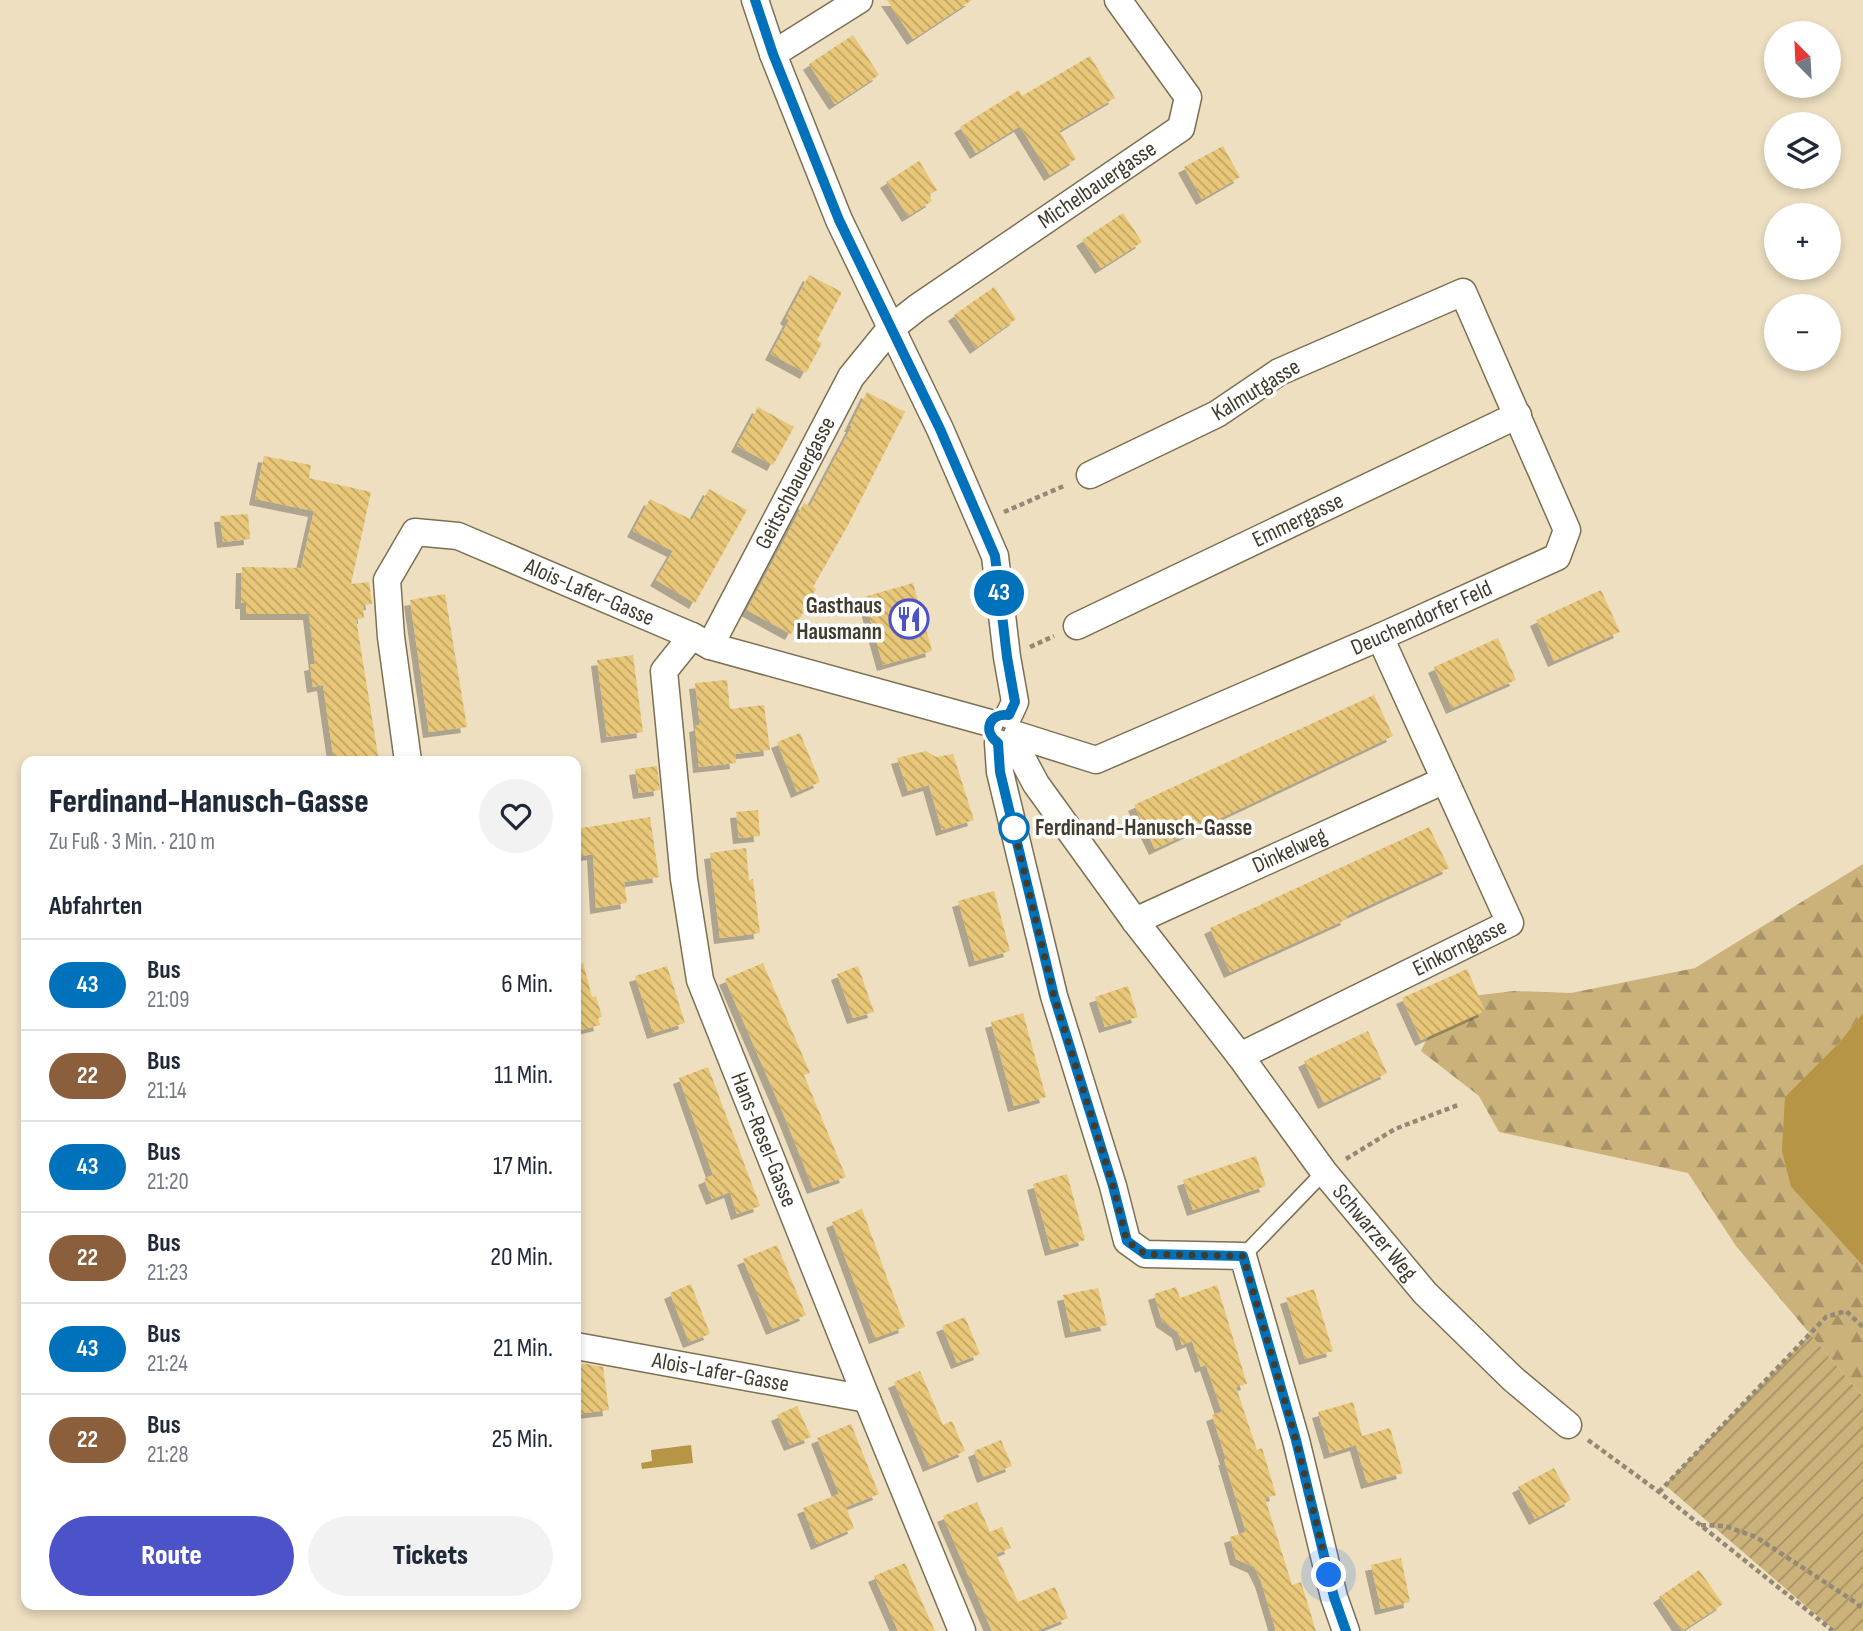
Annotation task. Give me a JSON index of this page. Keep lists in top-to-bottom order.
{
  "streets": {
    "street": [
      "Michelbauergasse",
      "Kalmutgasse",
      "Geitschbauergasse",
      "Emmergasse",
      "Alois-Lafer-Gasse",
      "Deuchendorfer Feld",
      "Dinkelweg",
      "Einkorngasse",
      "Hans-Resel-Gasse",
      "Schwarzer Weg"
    ]
  },
  "crossings": [
    ["Michelbauergasse", "Geitschbauergasse"],
    ["Kalmutgasse", "Deuchendorfer Feld"],
    ["Geitschbauergasse", "Alois-Lafer-Gasse"],
    ["Geitschbauergasse", "Hans-Resel-Gasse"],
    ["Emmergasse", "Deuchendorfer Feld"],
    ["Alois-Lafer-Gasse", "Deuchendorfer Feld"],
    ["Alois-Lafer-Gasse", "Hans-Resel-Gasse"],
    ["Alois-Lafer-Gasse", "Schwarzer Weg"],
    ["Deuchendorfer Feld", "Einkorngasse"],
    ["Deuchendorfer Feld", "Schwarzer Weg"],
    ["Dinkelweg", "Einkorngasse"],
    ["Dinkelweg", "Schwarzer Weg"],
    ["Einkorngasse", "Schwarzer Weg"]
  ],
  "places": {
    "restaurant": ["Gasthaus Hausmann"],
    "other": ["Ferdinand-Hanusch-Gasse"]
  },
  "lines": ["bus line 43"],
  "north": "top left",
  "page": {
    "on_map": "43",
    "map_buttons": ["+", "−"],
    "heading": [
      ["Ferdinand-Hanusch-Gasse", "Zu Fuß · 3 Min. · 210 m"],
      "Abfahrten"
    ],
    "list": [
      {
        "mark": "43",
        "name": "Bus",
        "note": "21:09",
        "value": "6 Min."
      },
      {
        "mark": "22",
        "name": "Bus",
        "note": "21:14",
        "value": "11 Min."
      },
      {
        "mark": "43",
        "name": "Bus",
        "note": "21:20",
        "value": "17 Min."
      },
      {
        "mark": "22",
        "name": "Bus",
        "note": "21:23",
        "value": "20 Min."
      },
      {
        "mark": "43",
        "name": "Bus",
        "note": "21:24",
        "value": "21 Min."
      },
      {
        "mark": "22",
        "name": "Bus",
        "note": "21:28",
        "value": "25 Min."
      }
    ],
    "buttons": ["Route", "Tickets"]
  }
}
